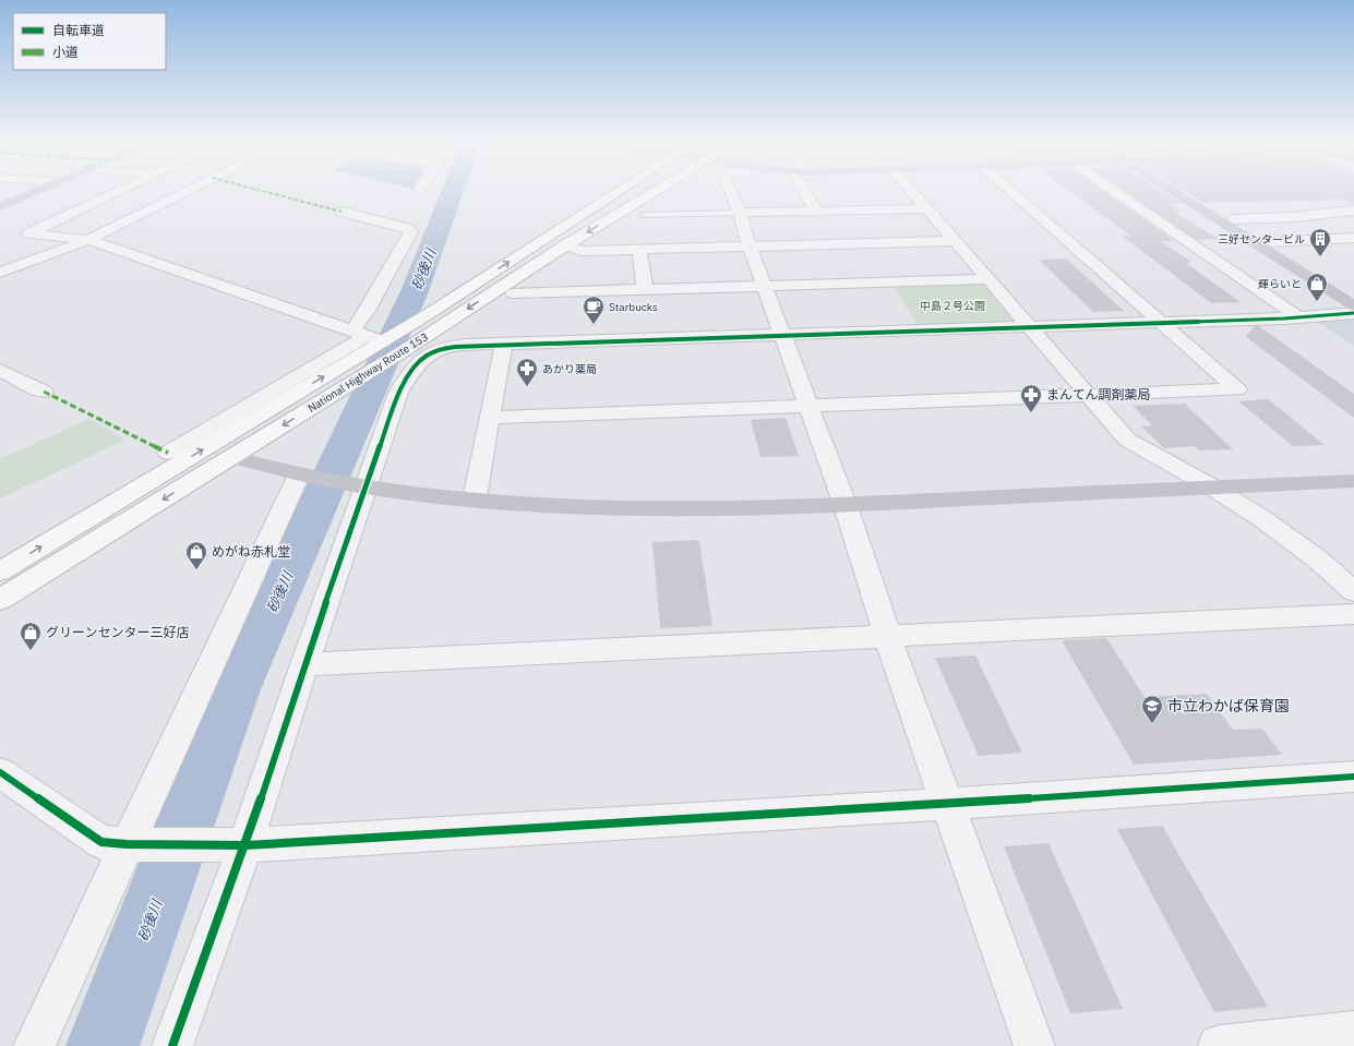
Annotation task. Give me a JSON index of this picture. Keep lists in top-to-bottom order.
{
  "streets": {
    "highway": ["National Highway Route 153"]
  },
  "water": ["砂後川"],
  "parks": ["中島２号公園"],
  "places": {
    "building": ["三好センタービル"],
    "shop": ["輝らいと", "めがね赤札堂", "グリーンセンター三好店"],
    "cafe": ["Starbucks"],
    "pharmacy": ["あかり薬局", "まんてん調剤薬局"],
    "school or university": ["市立わかば保育園"]
  },
  "legend": ["自転車道", "小道"]
}
